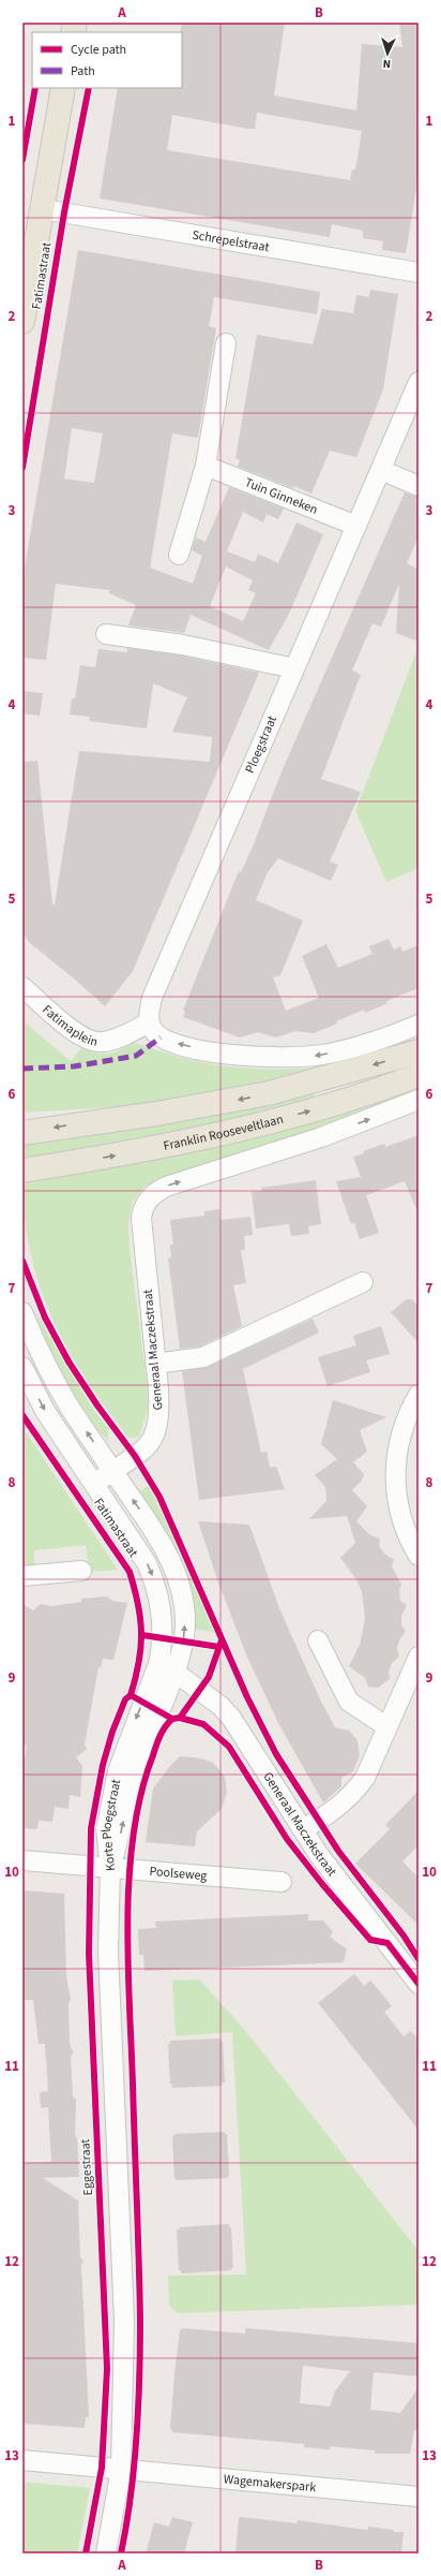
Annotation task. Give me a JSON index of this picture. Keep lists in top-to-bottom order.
{
  "streets": {
    "main road": ["Fatimastraat", "Franklin Rooseveltlaan"],
    "street": [
      "Schrepelstraat",
      "Tuin Ginneken",
      "Ploegstraat",
      "Fatimaplein",
      "Generaal Maczekstraat",
      "Korte Ploegstraat",
      "Poolseweg",
      "Wagemakerspark"
    ],
    "cycle path": ["Eggestraat"]
  },
  "crossings": [
    ["Schrepelstraat", "Fatimastraat"],
    ["Fatimastraat", "Generaal Maczekstraat"],
    ["Tuin Ginneken", "Ploegstraat"],
    ["Ploegstraat", "Fatimaplein"],
    ["Generaal Maczekstraat", "Korte Ploegstraat"],
    ["Korte Ploegstraat", "Poolseweg"]
  ],
  "one_way": ["Fatimastraat"],
  "legend": ["Cycle path", "Path"],
  "north": "bottom",
  "grid": {
    "columns": ["A", "B"],
    "rows": [
      "1",
      "2",
      "3",
      "4",
      "5",
      "6",
      "7",
      "8",
      "9",
      "10",
      "11",
      "12",
      "13"
    ]
  }
}
